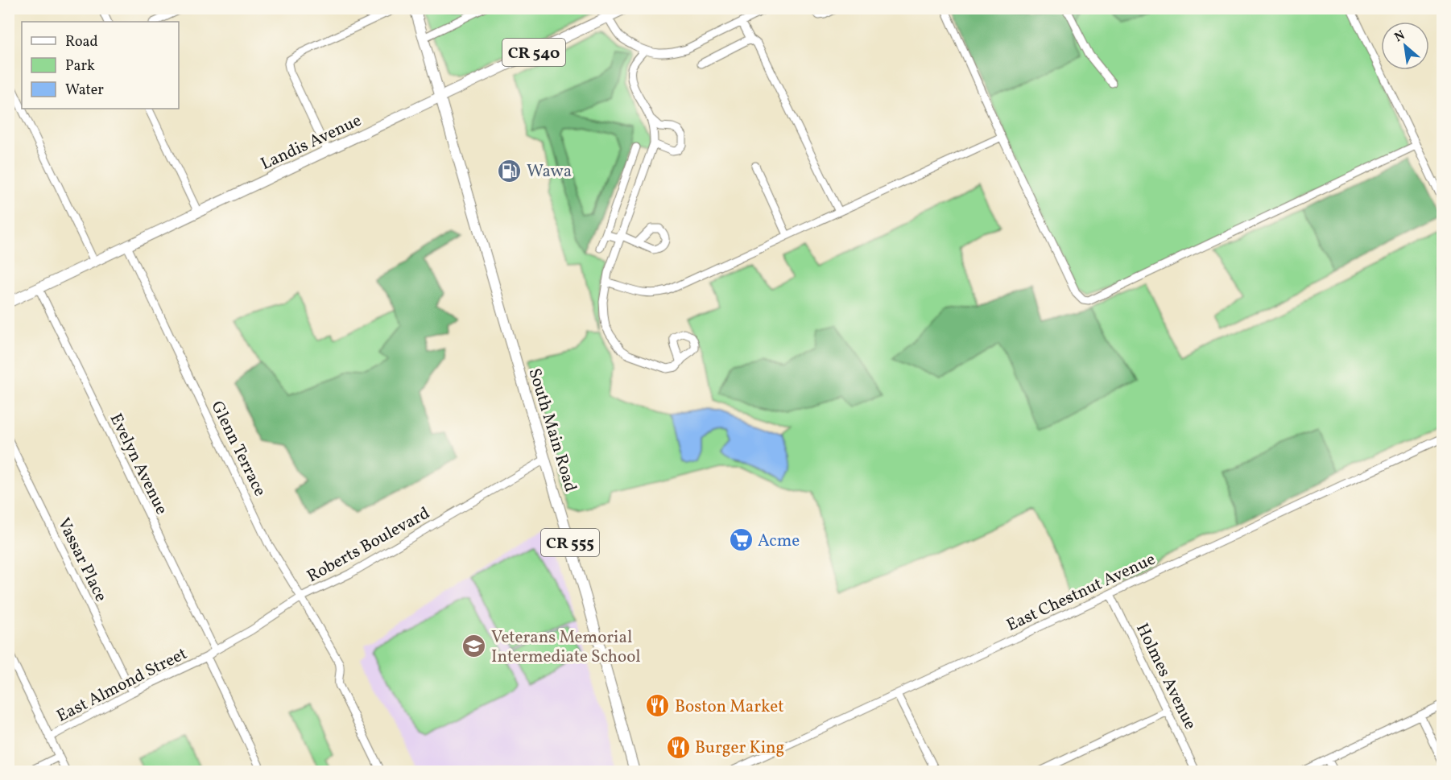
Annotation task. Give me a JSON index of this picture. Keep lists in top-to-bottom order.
{
  "streets": {
    "main road": [
      "CR 540",
      "Landis Avenue",
      "South Main Road",
      "CR 555"
    ],
    "street": [
      "Glenn Terrace",
      "Evelyn Avenue",
      "Roberts Boulevard",
      "Vassar Place",
      "East Chestnut Avenue",
      "Holmes Avenue",
      "East Almond Street"
    ]
  },
  "crossings": [
    ["Landis Avenue", "South Main Road"],
    ["Landis Avenue", "Glenn Terrace"],
    ["Landis Avenue", "Evelyn Avenue"],
    ["South Main Road", "Roberts Boulevard"],
    ["Glenn Terrace", "Roberts Boulevard"],
    ["Evelyn Avenue", "Roberts Boulevard"],
    ["Roberts Boulevard", "East Almond Street"],
    ["Vassar Place", "East Almond Street"],
    ["East Chestnut Avenue", "Holmes Avenue"]
  ],
  "places": {
    "fuel station": ["Wawa"],
    "supermarket": ["Acme"],
    "school or university": ["Veterans Memorial Intermediate School"],
    "restaurant": ["Boston Market", "Burger King"]
  },
  "legend": ["Road", "Park", "Water"],
  "north": "top left"
}
